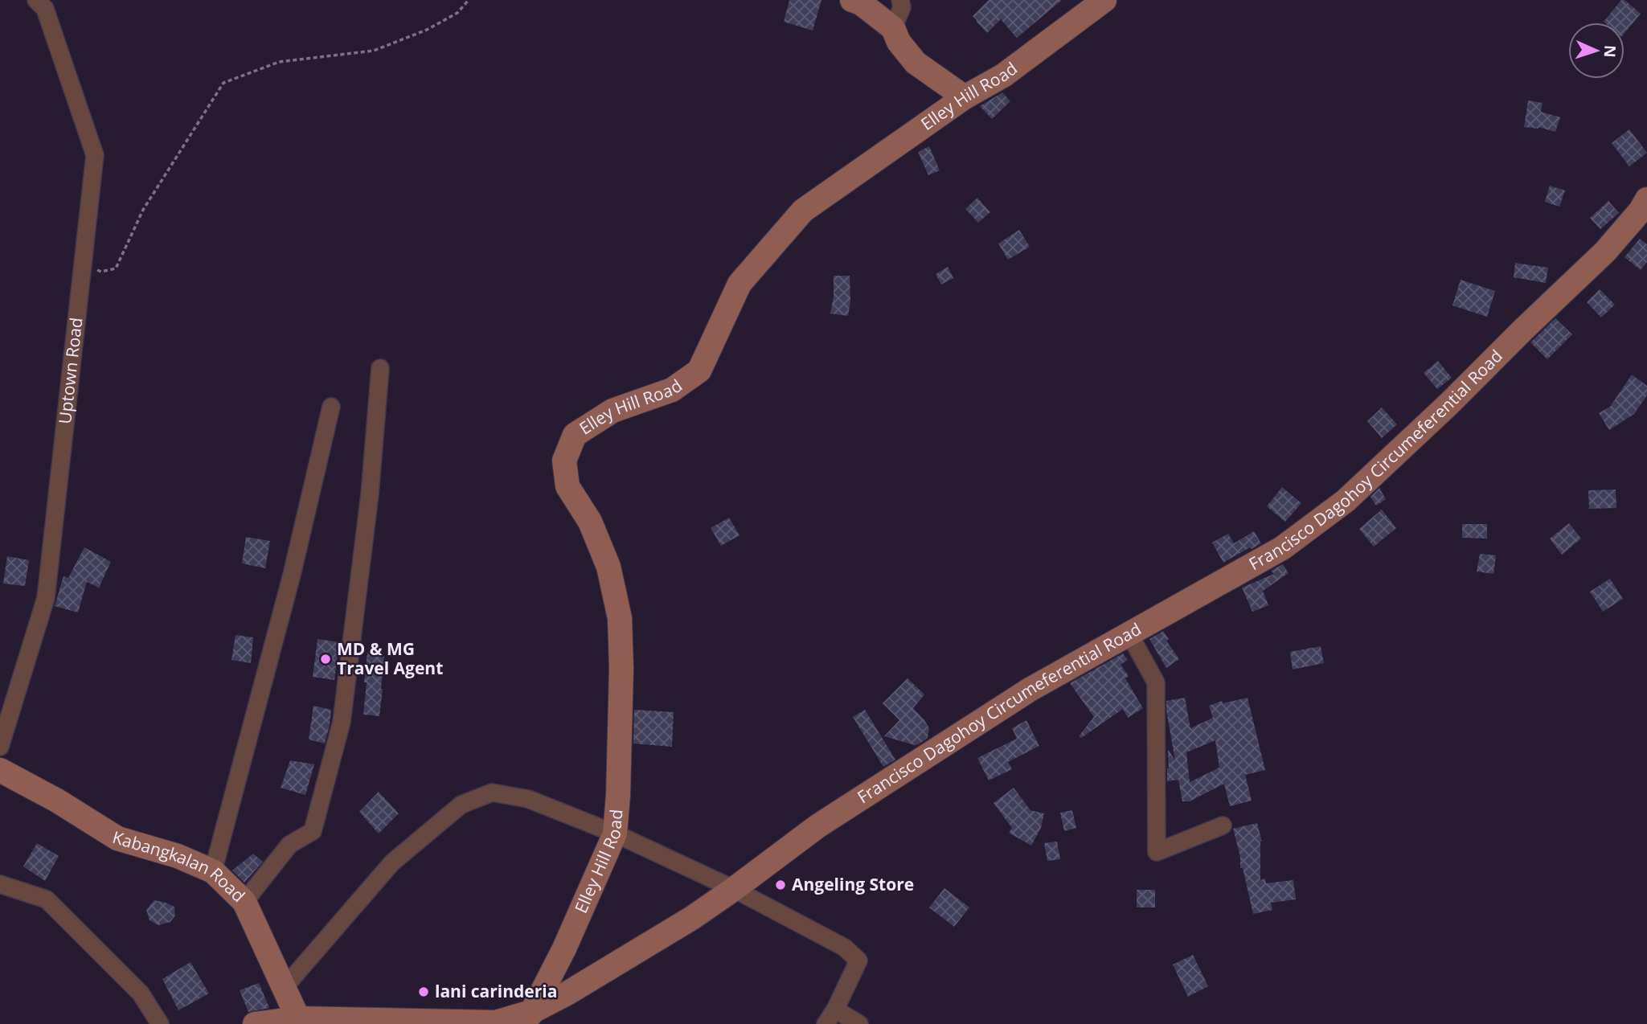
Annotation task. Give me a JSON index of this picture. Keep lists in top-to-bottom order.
{
  "streets": {
    "main road": ["Elley Hill Road", "Francisco Dagohoy Circumeferential Road", "Kabangkalan Road"],
    "street": ["Uptown Road"]
  },
  "crossings": [
    ["Elley Hill Road", "Francisco Dagohoy Circumeferential Road"],
    ["Francisco Dagohoy Circumeferential Road", "Kabangkalan Road"]
  ],
  "places": ["MD & MG Travel Agent", "Angeling Store", "lani carinderia"],
  "north": "right"
}
